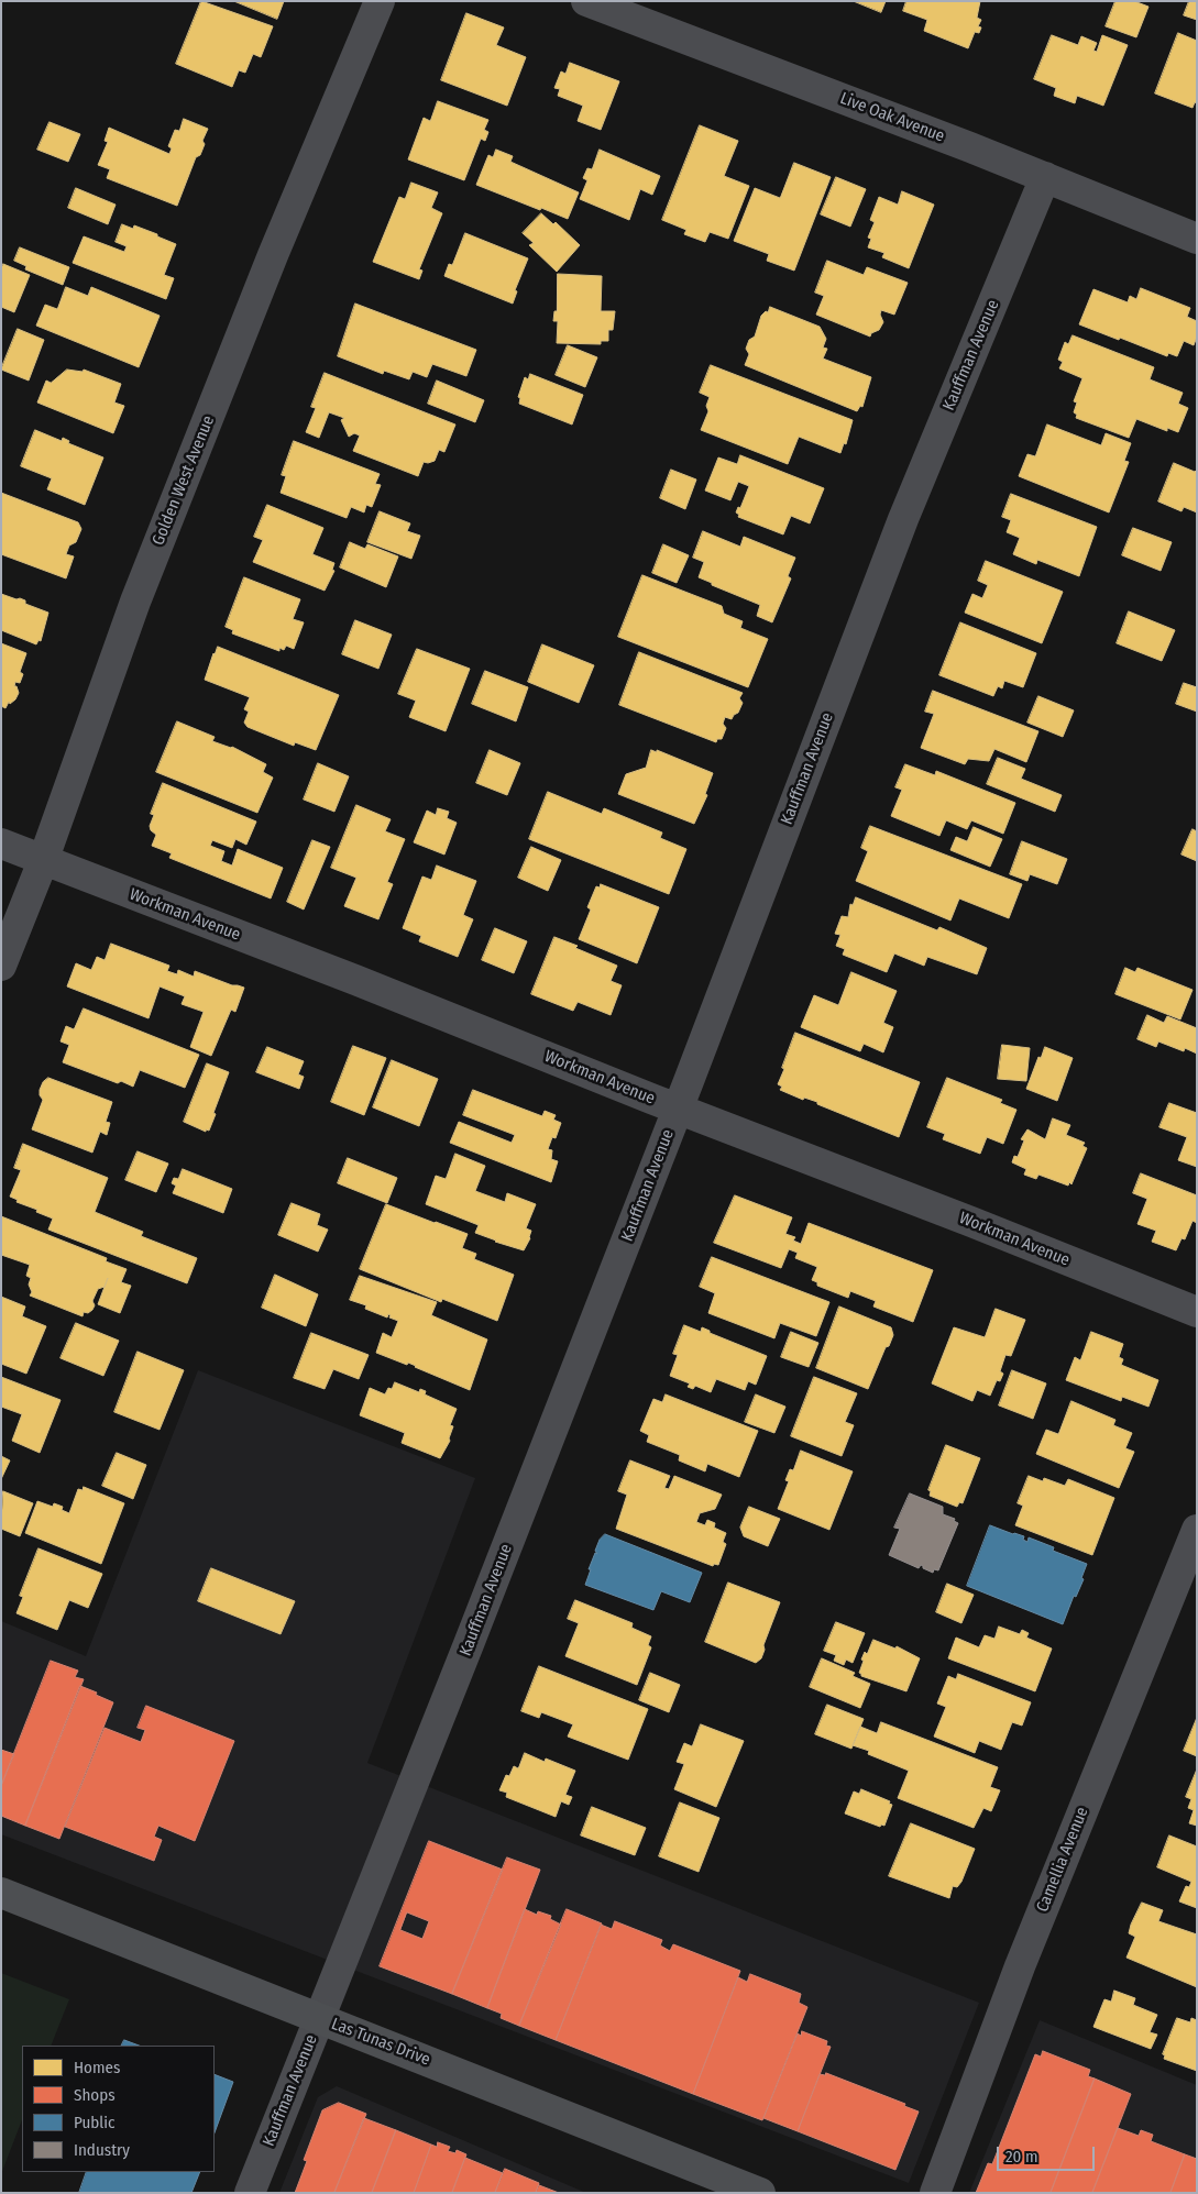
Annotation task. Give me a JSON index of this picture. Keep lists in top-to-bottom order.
{
  "streets": {
    "main road": ["Las Tunas Drive"],
    "street": [
      "Live Oak Avenue",
      "Kauffman Avenue",
      "Golden West Avenue",
      "Workman Avenue",
      "Camellia Avenue"
    ]
  },
  "crossings": [
    ["Live Oak Avenue", "Kauffman Avenue"],
    ["Kauffman Avenue", "Workman Avenue"],
    ["Kauffman Avenue", "Las Tunas Drive"],
    ["Golden West Avenue", "Workman Avenue"]
  ],
  "legend": [
    "Homes",
    "Shops",
    "Public",
    "Industry"
  ],
  "scale_bar": "20 m"
}
